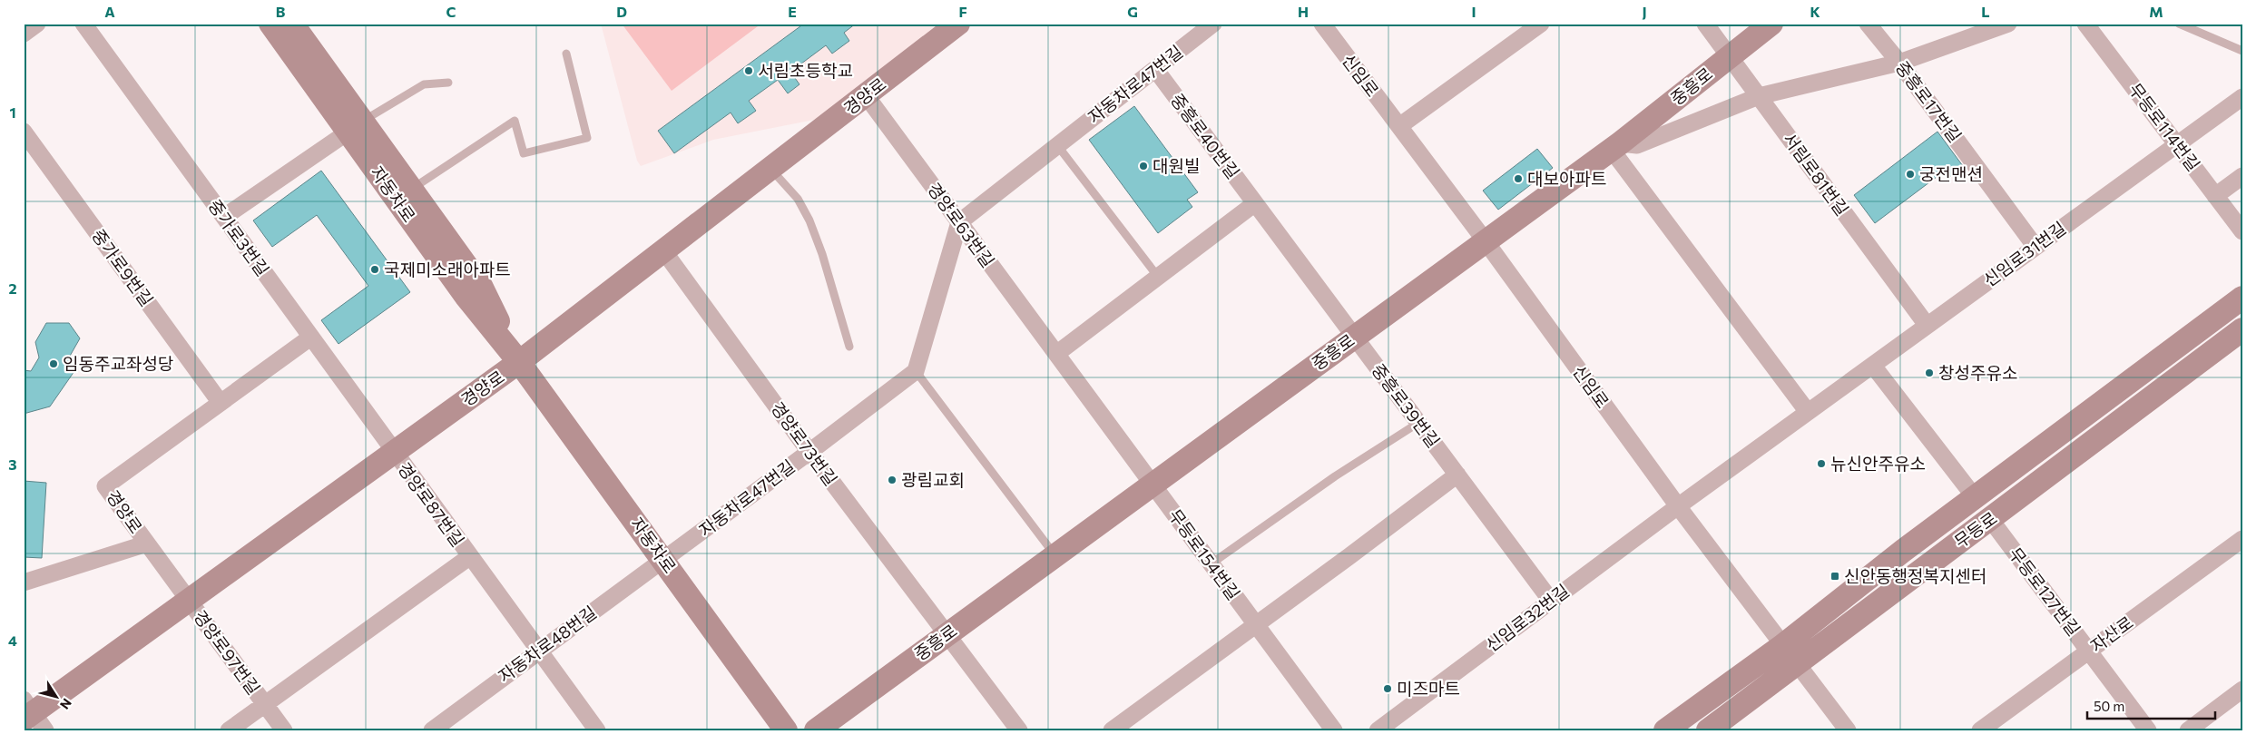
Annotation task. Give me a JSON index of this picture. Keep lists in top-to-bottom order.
{
  "streets": {
    "street": [
      "신임로",
      "자동차로47번길",
      "중흥로",
      "경양로",
      "중흥로17번길",
      "무등로114번길",
      "중흥로40번길",
      "서림로81번길",
      "자동차로",
      "경양로63번길",
      "중가로3번길",
      "신임로31번길",
      "중가로9번길",
      "중흥로39번길",
      "경양로73번길",
      "경양로87번길",
      "무등로",
      "무등로154번길",
      "무등로127번길",
      "신임로32번길",
      "자산로",
      "자동차로48번길",
      "경양로97번길"
    ]
  },
  "crossings": [
    ["신임로", "중흥로"],
    ["신임로", "신임로31번길"],
    ["신임로", "무등로"],
    ["신임로", "신임로32번길"],
    ["자동차로47번길", "중흥로40번길"],
    ["자동차로47번길", "자동차로"],
    ["자동차로47번길", "경양로63번길"],
    ["자동차로47번길", "경양로73번길"],
    ["자동차로47번길", "자동차로48번길"],
    ["중흥로", "중흥로40번길"],
    ["중흥로", "서림로81번길"],
    ["중흥로", "경양로63번길"],
    ["중흥로", "중흥로39번길"],
    ["중흥로", "경양로73번길"],
    ["중흥로", "무등로154번길"],
    ["경양로", "자동차로"],
    ["경양로", "경양로63번길"],
    ["경양로", "중가로3번길"],
    ["경양로", "중가로9번길"],
    ["경양로", "경양로73번길"],
    ["경양로", "경양로87번길"],
    ["경양로", "경양로97번길"],
    ["중흥로17번길", "신임로31번길"],
    ["무등로114번길", "신임로31번길"],
    ["중흥로40번길", "중흥로39번길"],
    ["서림로81번길", "신임로31번길"],
    ["자동차로", "자동차로48번길"],
    ["경양로63번길", "무등로154번길"],
    ["중가로3번길", "경양로87번길"],
    ["신임로31번길", "무등로"],
    ["신임로31번길", "신임로32번길"],
    ["중흥로39번길", "신임로32번길"],
    ["경양로87번길", "자동차로48번길"],
    ["경양로87번길", "경양로97번길"],
    ["무등로", "무등로127번길"],
    ["무등로127번길", "자산로"]
  ],
  "places": {
    "other": [
      "서림초등학교",
      "대원빌",
      "궁전맨션",
      "대보아파트",
      "국제미소래아파트",
      "임동주교좌성당",
      "창성주유소",
      "뉴신안주유소",
      "광림교회",
      "미즈마트"
    ],
    "transit": ["신안동행정복지센터"]
  },
  "scale_bar": "50 m",
  "north": "bottom right",
  "grid": {
    "columns": [
      "A",
      "B",
      "C",
      "D",
      "E",
      "F",
      "G",
      "H",
      "I",
      "J",
      "K",
      "L",
      "M"
    ],
    "rows": [
      "1",
      "2",
      "3",
      "4"
    ]
  }
}
